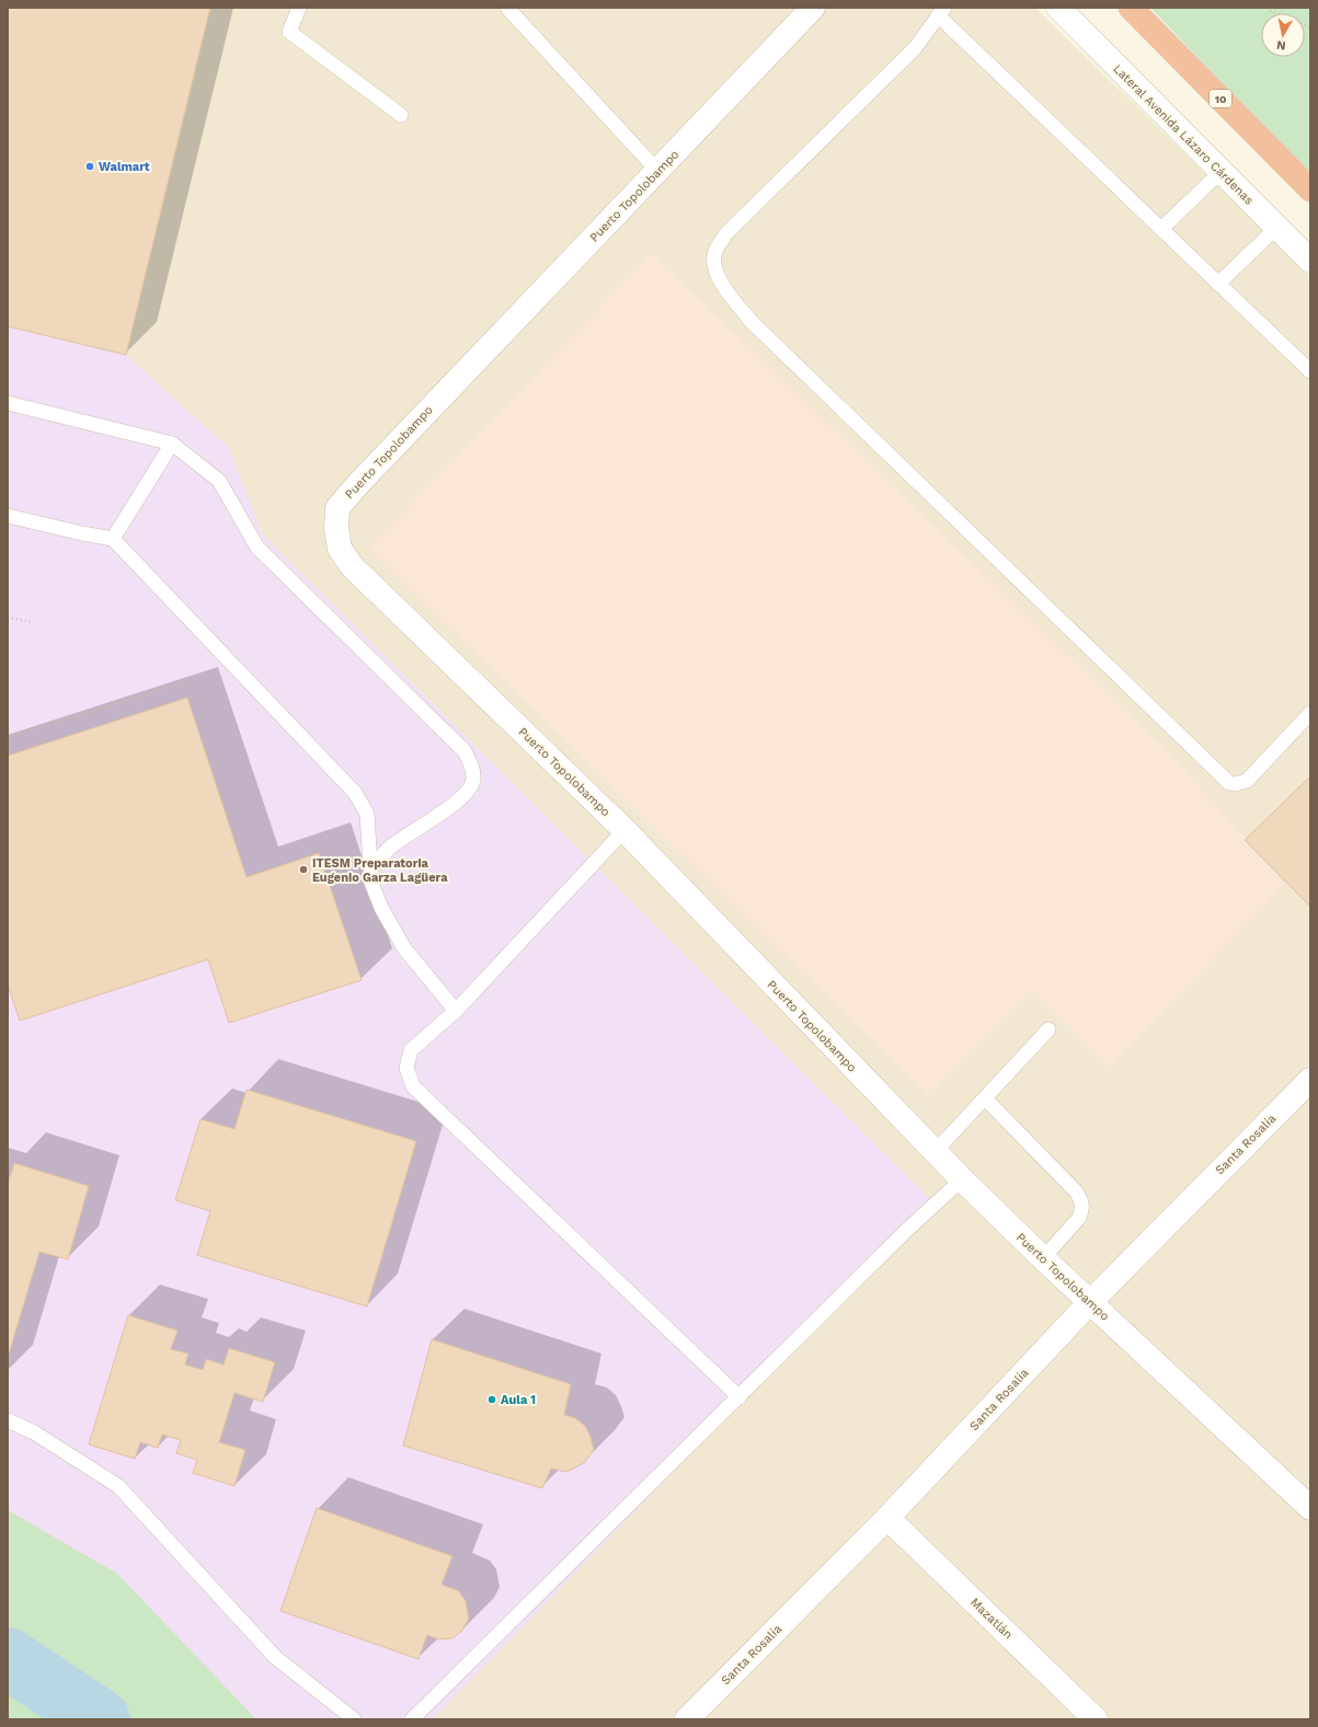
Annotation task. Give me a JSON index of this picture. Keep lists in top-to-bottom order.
{
  "streets": {
    "highway": ["10"],
    "street": [
      "Lateral Avenida Lázaro Cárdenas",
      "Puerto Topolobampo",
      "Santa Rosalía",
      "Mazatlán"
    ]
  },
  "crossings": [
    ["Puerto Topolobampo", "Santa Rosalía"],
    ["Santa Rosalía", "Mazatlán"]
  ],
  "places": ["Walmart", "ITESM Preparatoria Eugenio Garza Lagüera", "Aula 1"],
  "north": "bottom"
}
